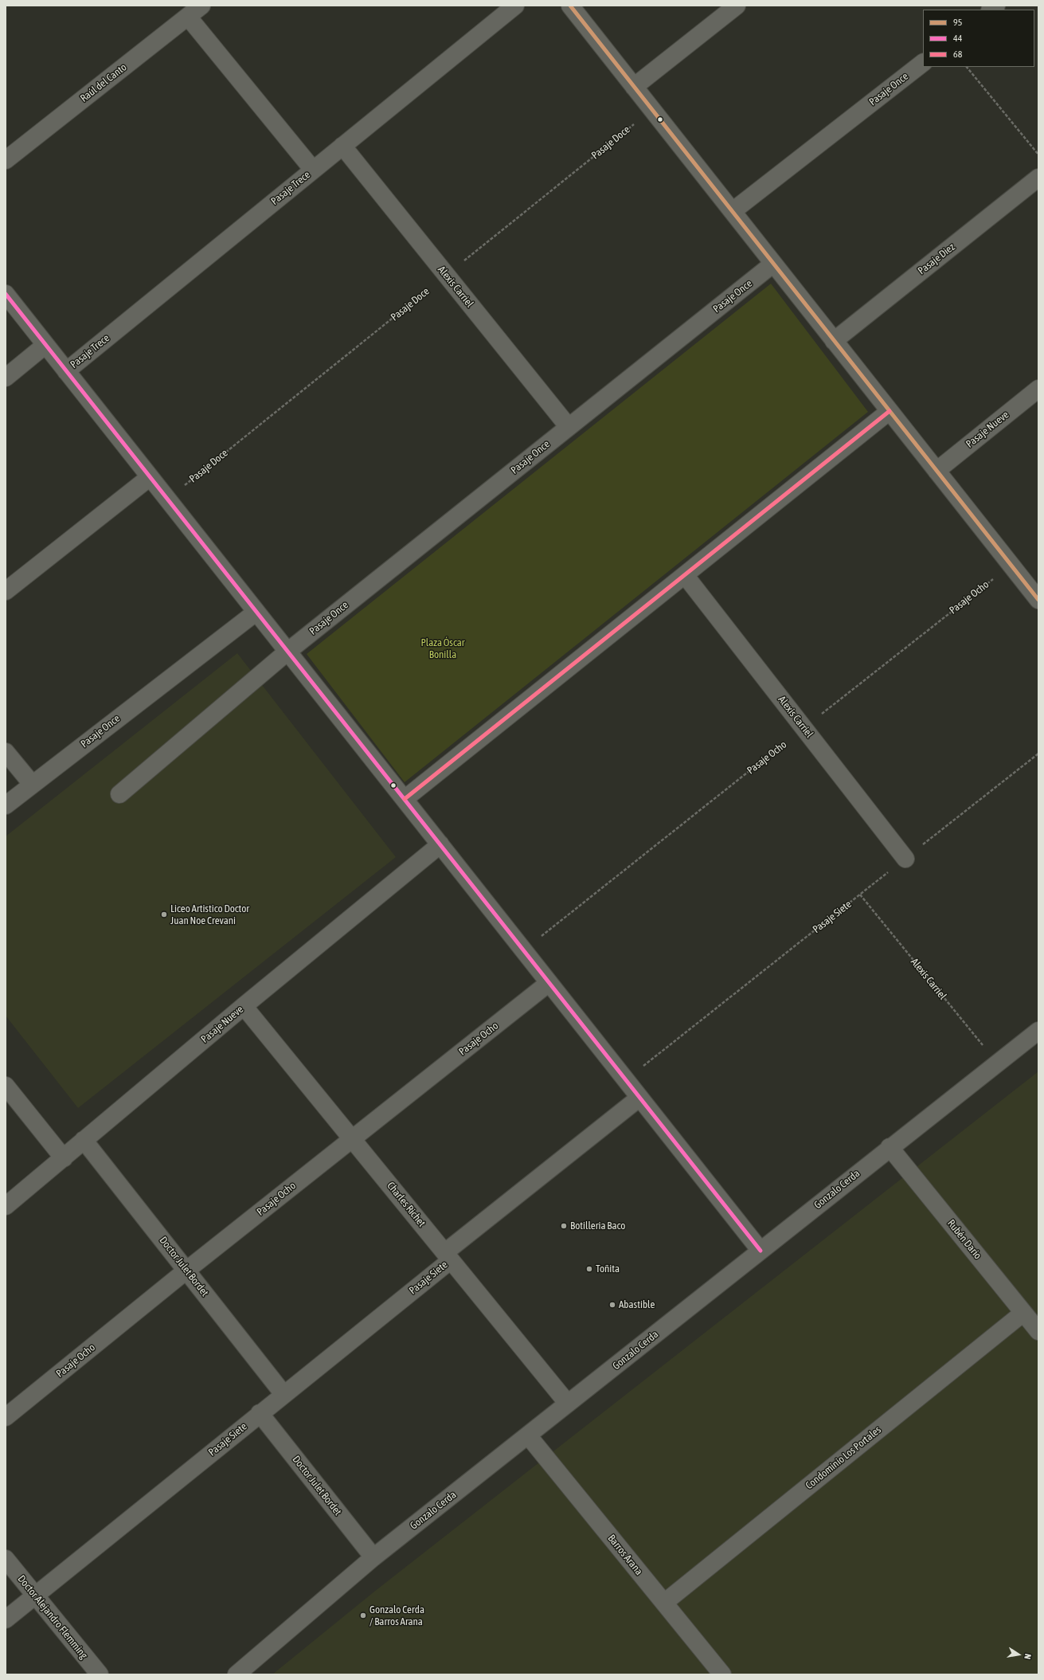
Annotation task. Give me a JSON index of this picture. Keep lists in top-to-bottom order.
{
  "streets": {
    "street": [
      "Raúl del Canto",
      "Pasaje Once",
      "Pasaje Trece",
      "Pasaje Diez",
      "Alexis Carriel",
      "Pasaje Nueve",
      "Pasaje Ocho",
      "Pasaje Siete",
      "Gonzalo Cerda",
      "Charles Richet",
      "Rubén Dario",
      "Doctor Julet Bordet",
      "Condominio Los Portales",
      "Barros Arana",
      "Doctor Alejandro Flemming"
    ],
    "path": ["Pasaje Doce"]
  },
  "crossings": [
    ["Pasaje Once", "Alexis Carriel"],
    ["Pasaje Doce", "Alexis Carriel"],
    ["Pasaje Trece", "Alexis Carriel"],
    ["Alexis Carriel", "Pasaje Ocho"],
    ["Alexis Carriel", "Pasaje Siete"],
    ["Alexis Carriel", "Gonzalo Cerda"],
    ["Pasaje Nueve", "Charles Richet"],
    ["Pasaje Nueve", "Doctor Julet Bordet"],
    ["Pasaje Ocho", "Charles Richet"],
    ["Pasaje Ocho", "Doctor Julet Bordet"],
    ["Pasaje Siete", "Charles Richet"],
    ["Pasaje Siete", "Doctor Julet Bordet"],
    ["Pasaje Siete", "Doctor Alejandro Flemming"],
    ["Gonzalo Cerda", "Charles Richet"],
    ["Gonzalo Cerda", "Rubén Dario"],
    ["Gonzalo Cerda", "Doctor Julet Bordet"],
    ["Gonzalo Cerda", "Barros Arana"],
    ["Rubén Dario", "Condominio Los Portales"],
    ["Condominio Los Portales", "Barros Arana"]
  ],
  "parks": ["Plaza Óscar Bonilla"],
  "places": [
    "Liceo Artistico Doctor Juan Noe Crevani",
    "Botilleria Baco",
    "Toñita",
    "Abastible",
    "Gonzalo Cerda / Barros Arana"
  ],
  "lines": ["transit line 95", "transit line 44", "transit line 68"],
  "legend": ["95", "44", "68"],
  "north": "right"
}
